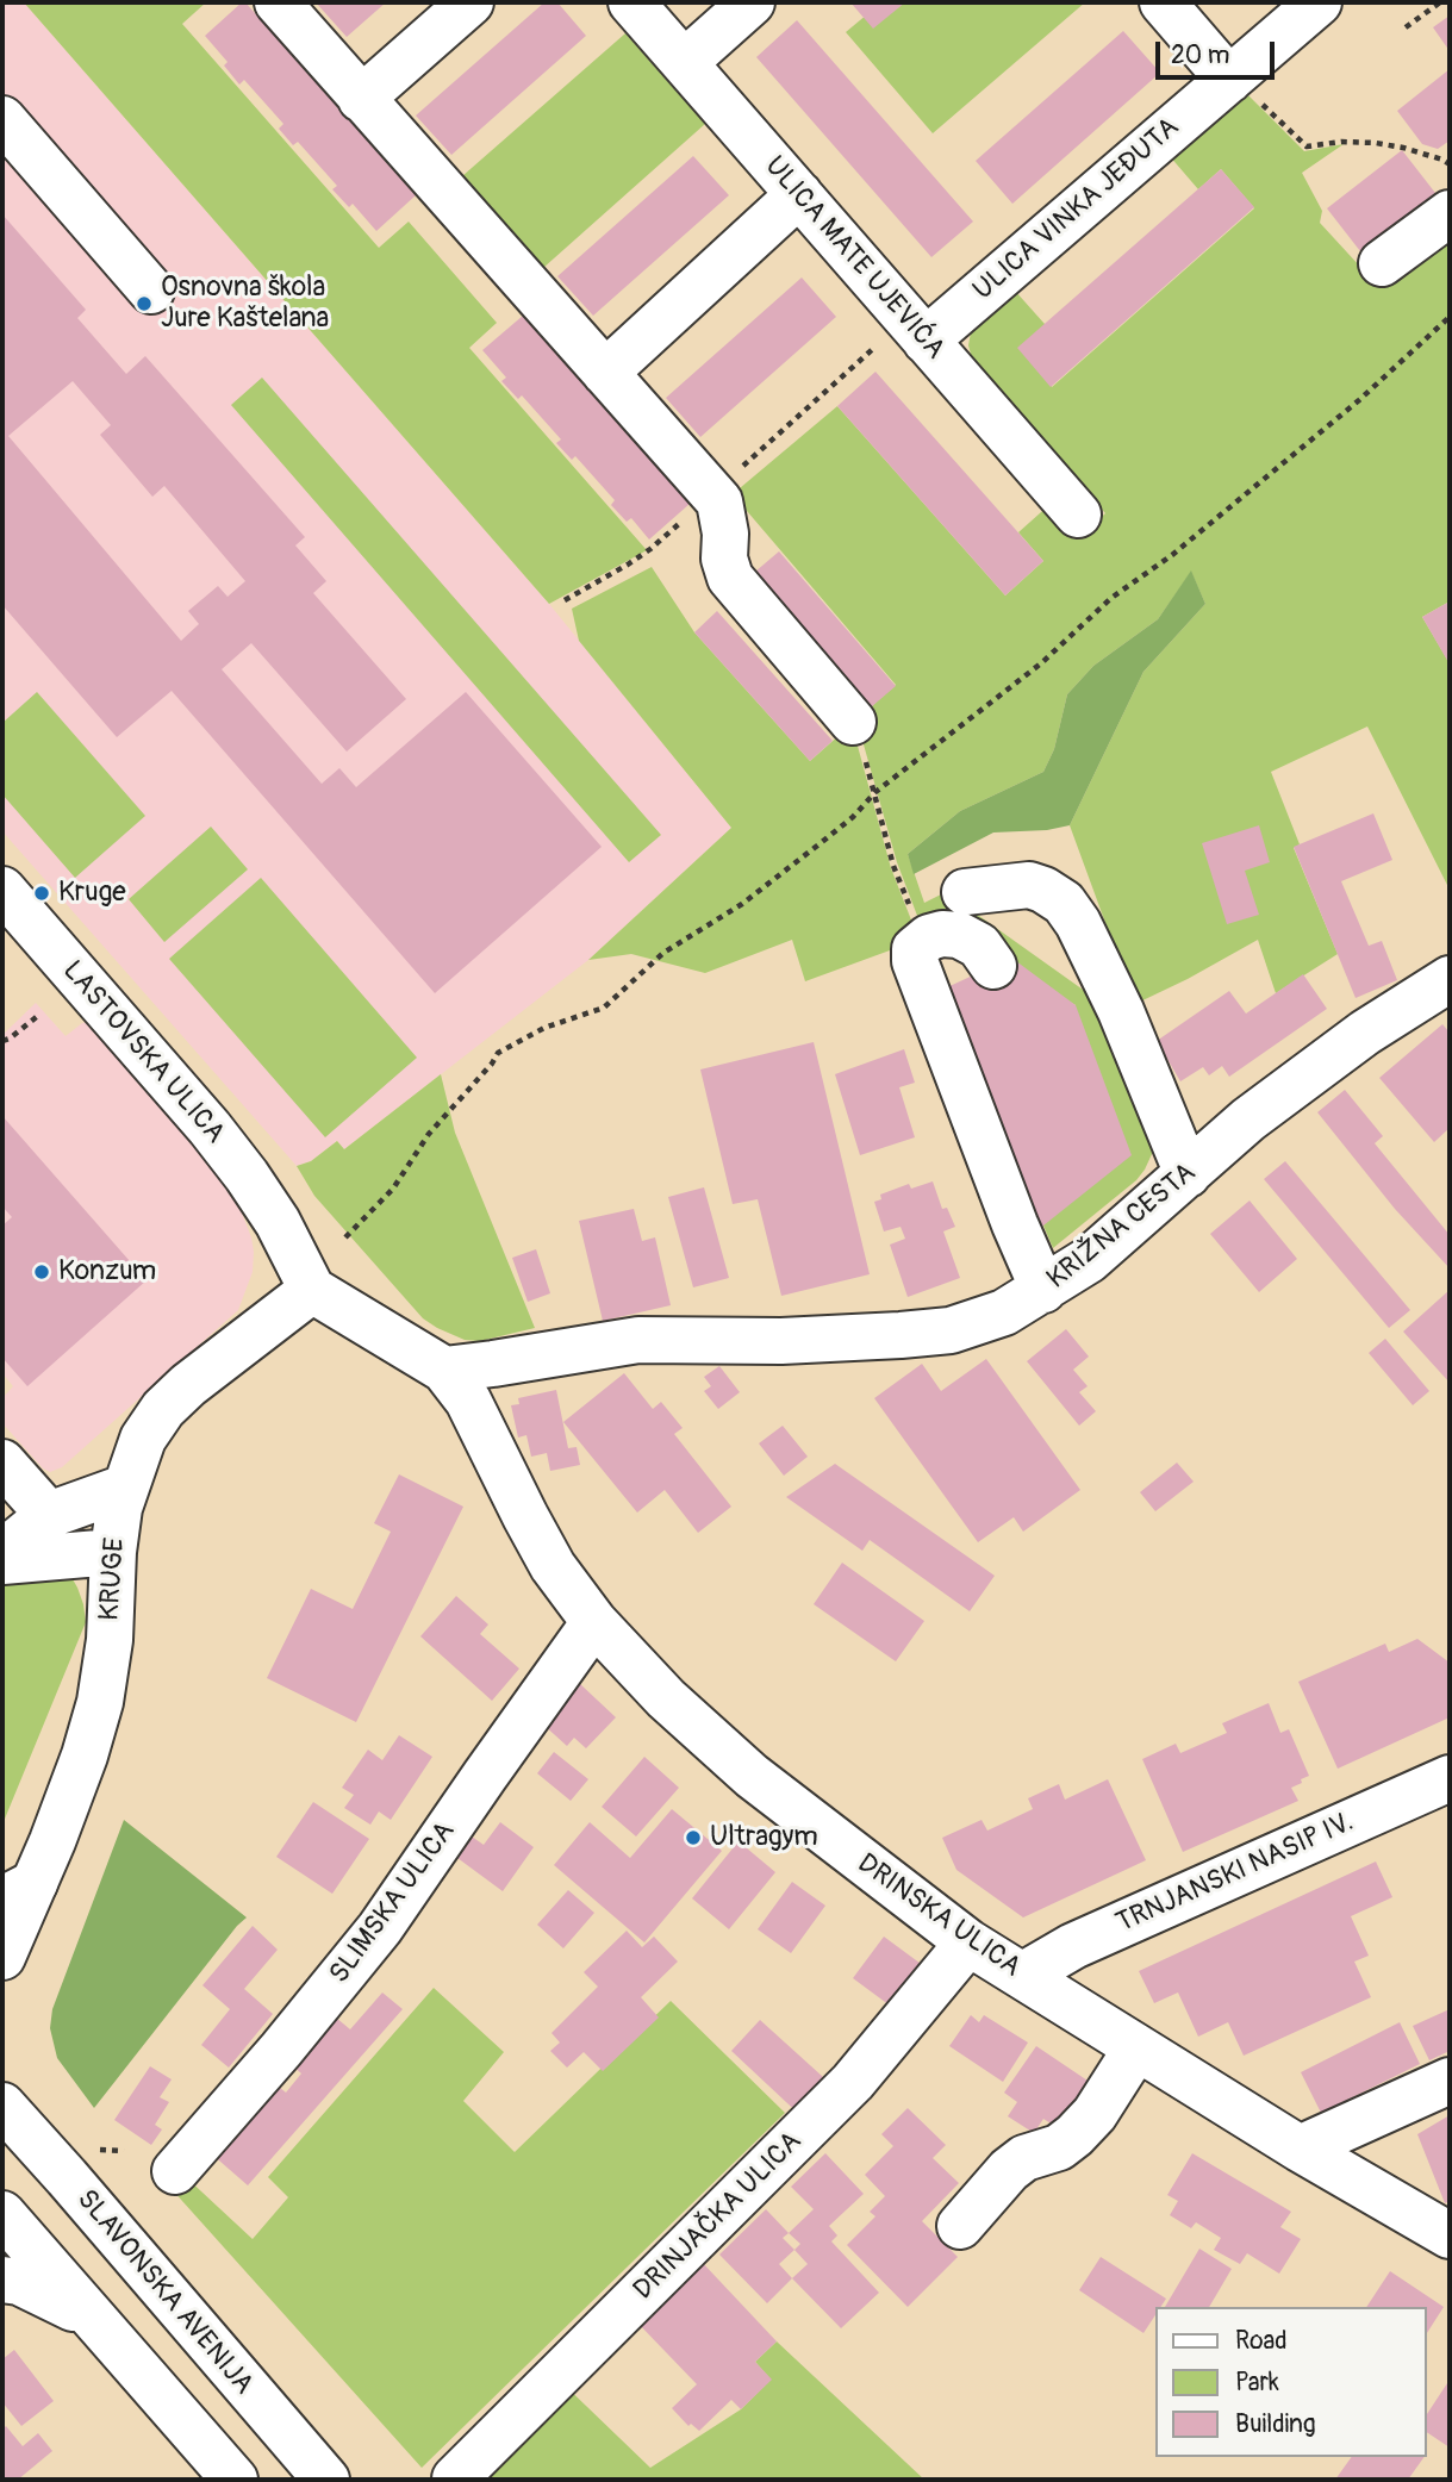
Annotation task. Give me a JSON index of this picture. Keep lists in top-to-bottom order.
{
  "streets": {
    "street": [
      "ULICA VINKA JEĐUTA",
      "ULICA MATE UJEVIĆA",
      "LASTOVSKA ULICA",
      "KRIŽNA CESTA",
      "KRUGE",
      "TRNJANSKI NASIP IV.",
      "SLIMSKA ULICA",
      "DRINSKA ULICA",
      "DRINJAČKA ULICA",
      "SLAVONSKA AVENIJA"
    ]
  },
  "crossings": [
    ["ULICA VINKA JEĐUTA", "ULICA MATE UJEVIĆA"],
    ["LASTOVSKA ULICA", "KRUGE"],
    ["LASTOVSKA ULICA", "DRINSKA ULICA"],
    ["KRIŽNA CESTA", "DRINSKA ULICA"],
    ["KRUGE", "DRINSKA ULICA"],
    ["TRNJANSKI NASIP IV.", "DRINSKA ULICA"],
    ["SLIMSKA ULICA", "DRINSKA ULICA"],
    ["DRINSKA ULICA", "DRINJAČKA ULICA"]
  ],
  "places": [
    "Osnovna škola Jure Kaštelana",
    "Kruge",
    "Konzum",
    "Ultragym"
  ],
  "legend": ["Road", "Park", "Building"],
  "scale_bar": "20 m"
}
